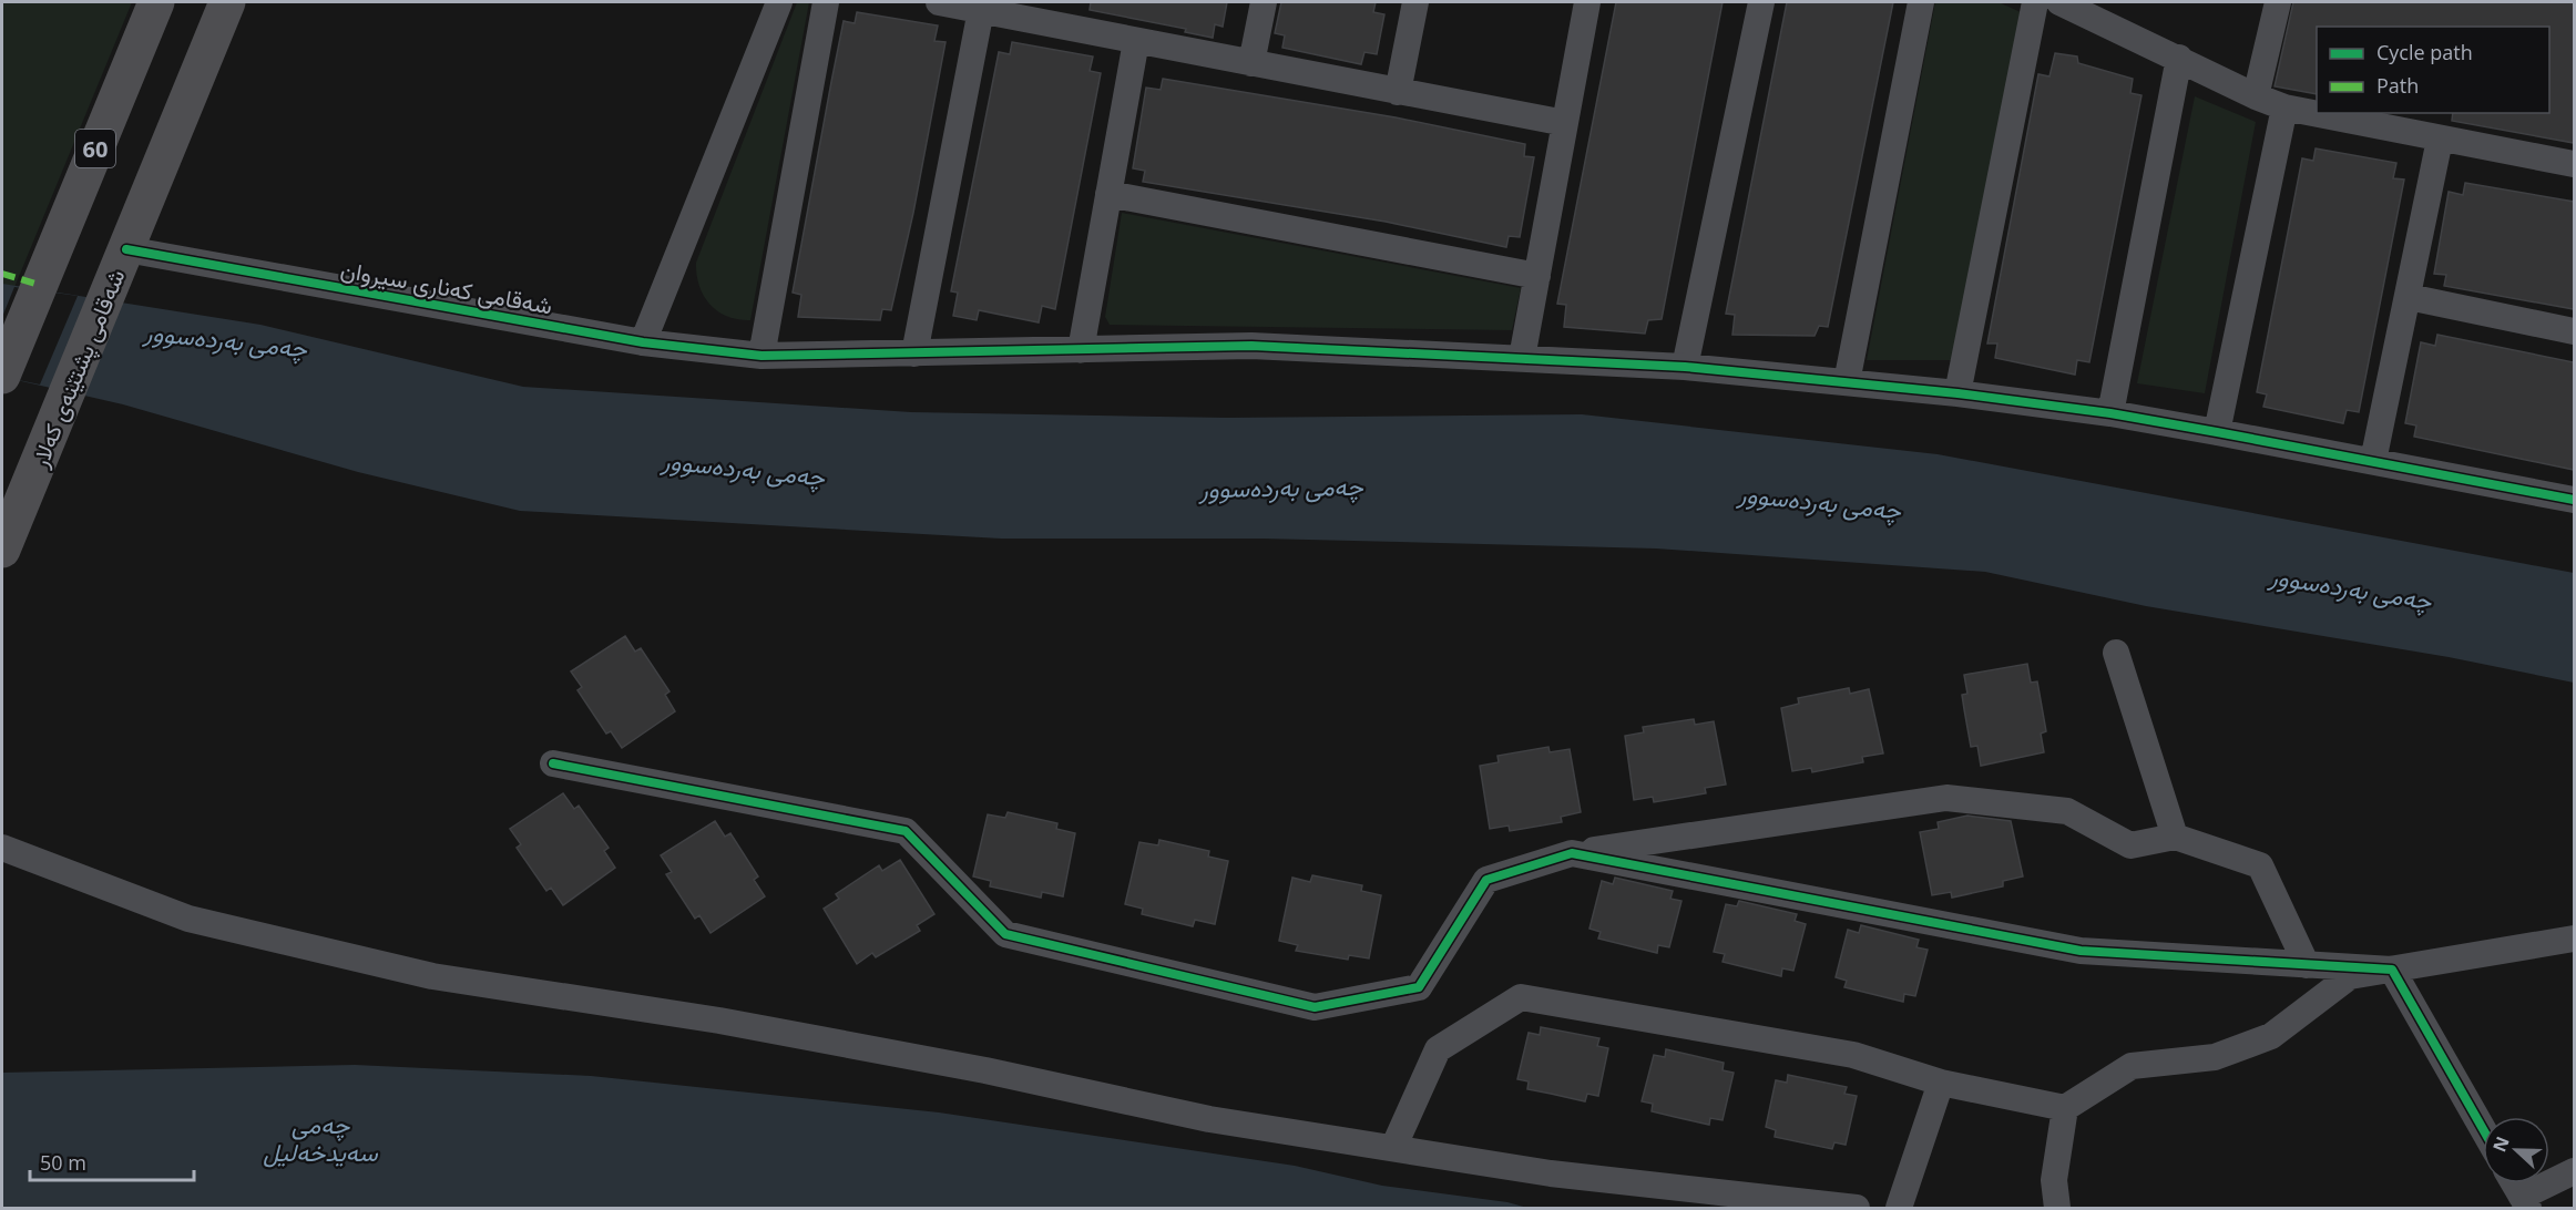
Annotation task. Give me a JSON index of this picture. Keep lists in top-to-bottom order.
{
  "streets": {
    "highway": ["60", "شەقامی پشتێنەی کەلار"],
    "street": ["شەقامی کەناری سیروان"]
  },
  "crossings": [
    ["شەقامی کەناری سیروان", "شەقامی پشتێنەی کەلار"]
  ],
  "water": ["چەمی بەردەسوور", "چەمی سەیدخەلیل"],
  "legend": ["Cycle path", "Path"],
  "scale_bar": "50 m",
  "north": "left"
}
